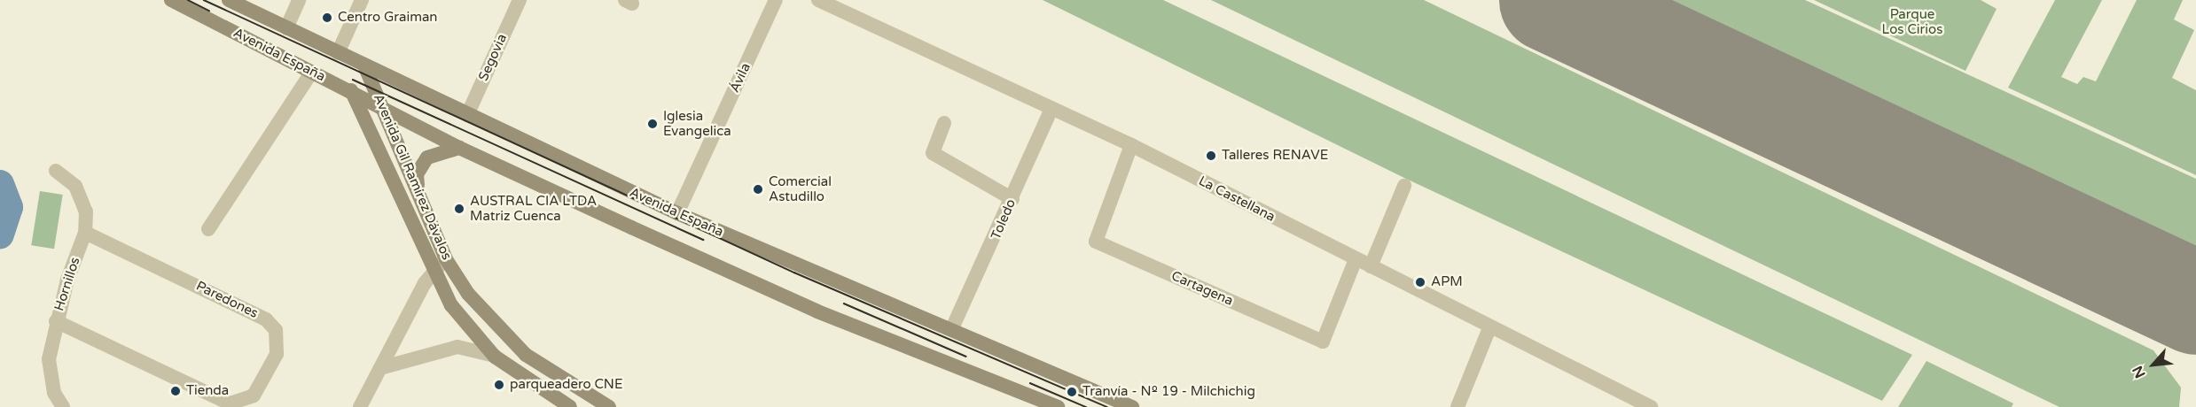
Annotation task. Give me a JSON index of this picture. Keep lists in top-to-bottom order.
{
  "streets": {
    "main road": ["Avenida España", "Avenida Gil Ramírez Dávalos"],
    "street": [
      "Segovia",
      "Ávila",
      "La Castellana",
      "Toledo",
      "Hornillos",
      "Cartagena",
      "Paredones"
    ]
  },
  "crossings": [
    ["Avenida España", "Segovia"],
    ["Avenida España", "Ávila"],
    ["Avenida España", "Avenida Gil Ramírez Dávalos"],
    ["Avenida España", "Toledo"],
    ["La Castellana", "Toledo"],
    ["La Castellana", "Cartagena"],
    ["Hornillos", "Paredones"]
  ],
  "parks": ["Parque Los Cirios"],
  "places": [
    "Centro Graiman",
    "Iglesia Evangelica",
    "Talleres RENAVE",
    "Comercial Astudillo",
    "AUSTRAL CIA LTDA Matriz Cuenca",
    "APM",
    "parqueadero CNE",
    "Tienda",
    "Tranvía - Nº 19 - Milchichig"
  ],
  "north": "bottom left"
}
